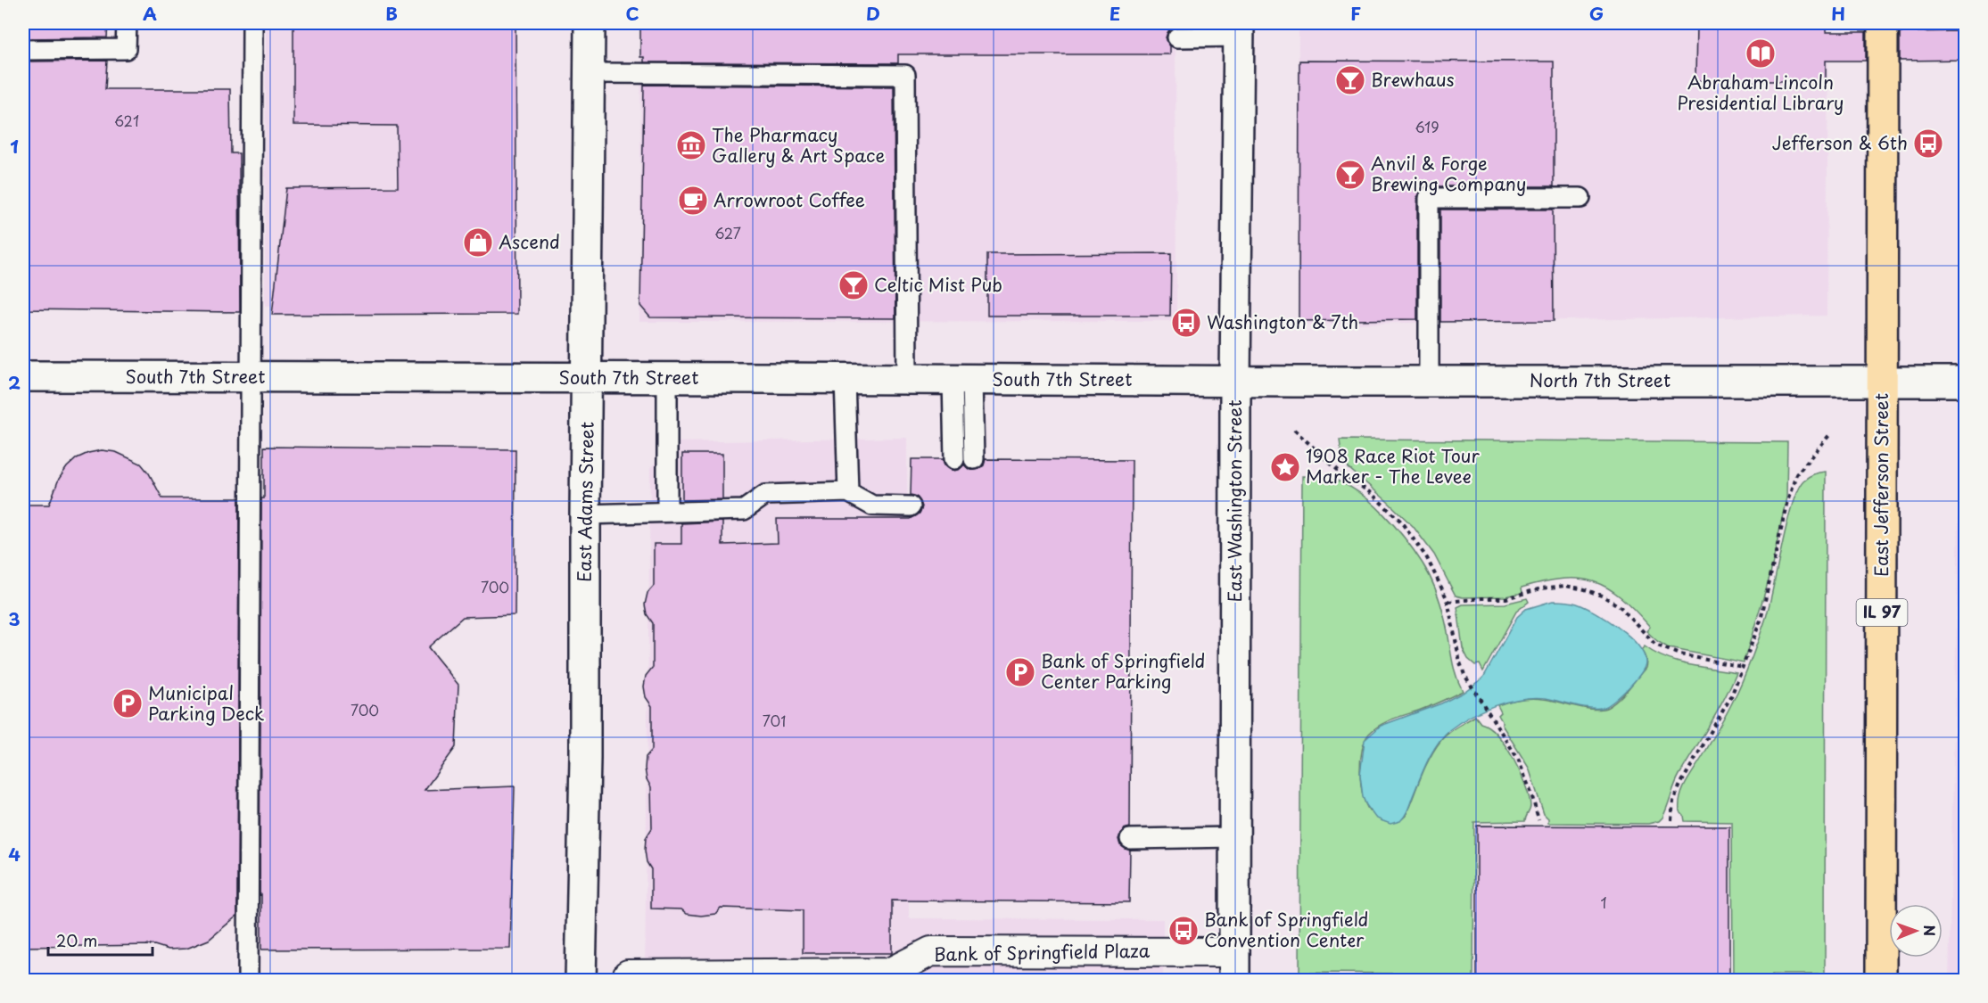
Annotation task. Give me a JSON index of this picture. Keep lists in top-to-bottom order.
{
  "streets": {
    "main road": ["East Jefferson Street", "IL 97"],
    "street": [
      "South 7th Street",
      "North 7th Street",
      "East Washington Street",
      "East Adams Street",
      "Bank of Springfield Plaza"
    ]
  },
  "crossings": [
    ["South 7th Street", "North 7th Street"],
    ["South 7th Street", "East Washington Street"],
    ["South 7th Street", "East Adams Street"],
    ["North 7th Street", "East Jefferson Street"],
    ["North 7th Street", "East Washington Street"],
    ["East Washington Street", "Bank of Springfield Plaza"]
  ],
  "places": {
    "library": ["Abraham Lincoln Presidential Library"],
    "bar": ["Brewhaus", "Anvil & Forge Brewing Company", "Celtic Mist Pub"],
    "bus stop": ["Jefferson & 6th", "Washington & 7th", "Bank of Springfield Convention Center"],
    "museum": ["The Pharmacy Gallery & Art Space"],
    "cafe": ["Arrowroot Coffee"],
    "shop": ["Ascend"],
    "place": ["1908 Race Riot Tour Marker - The Levee"],
    "parking": ["Bank of Springfield Center Parking", "Municipal Parking Deck"]
  },
  "house_numbers": [
    "621",
    "619",
    "627",
    "700",
    "700",
    "701",
    "1"
  ],
  "scale_bar": "20 m",
  "north": "right",
  "grid": {
    "columns": [
      "A",
      "B",
      "C",
      "D",
      "E",
      "F",
      "G",
      "H"
    ],
    "rows": [
      "1",
      "2",
      "3",
      "4"
    ]
  }
}
